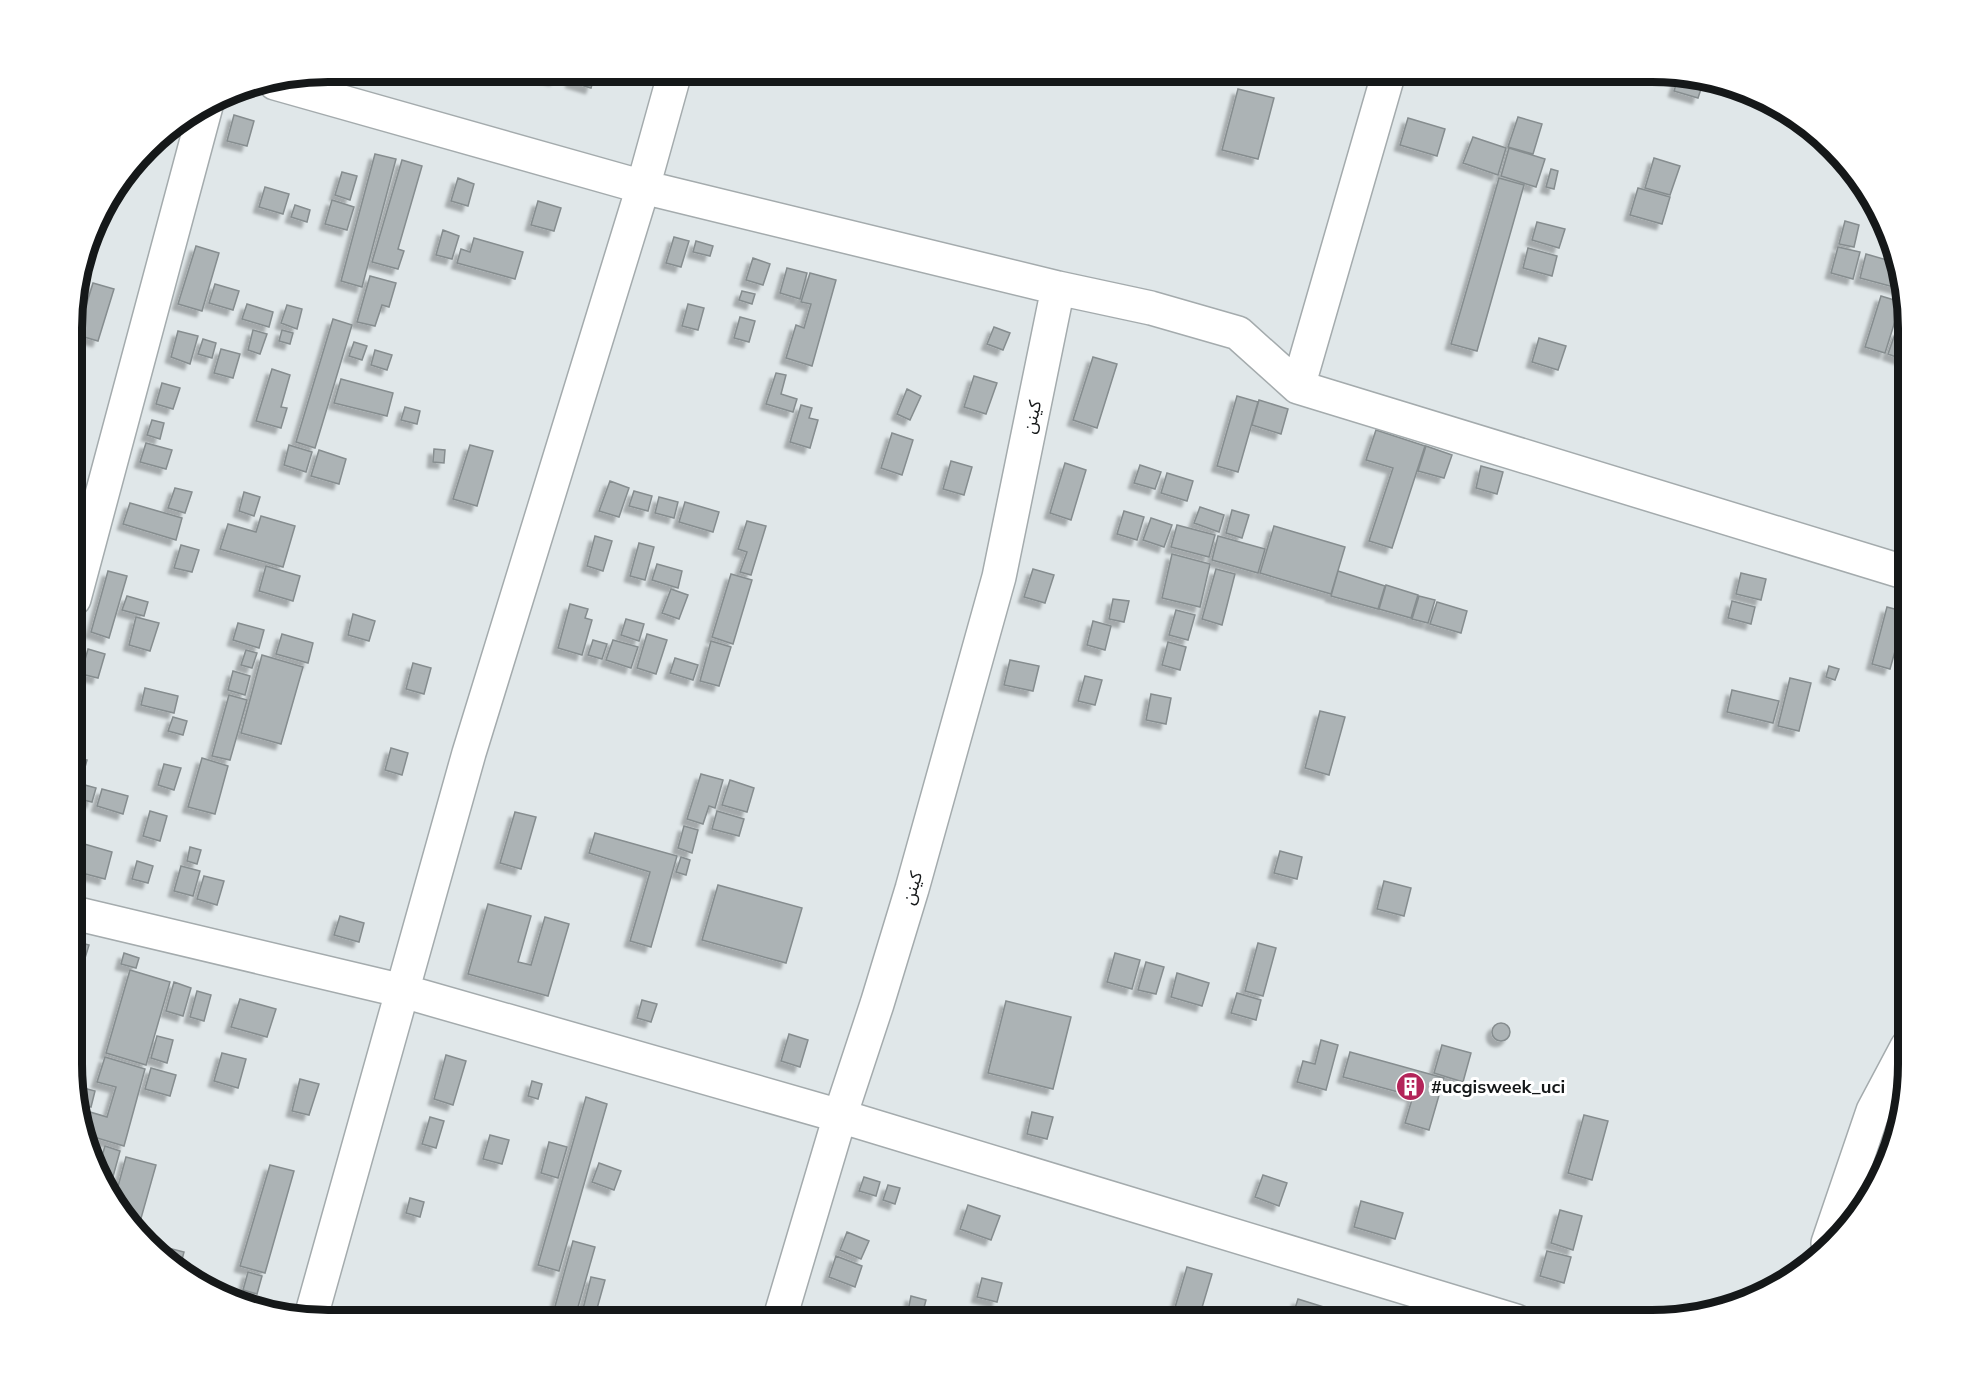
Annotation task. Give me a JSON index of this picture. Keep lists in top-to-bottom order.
{
  "streets": {
    "street": ["كينن"]
  },
  "places": {
    "building": ["#ucgisweek_uci"]
  }
}
